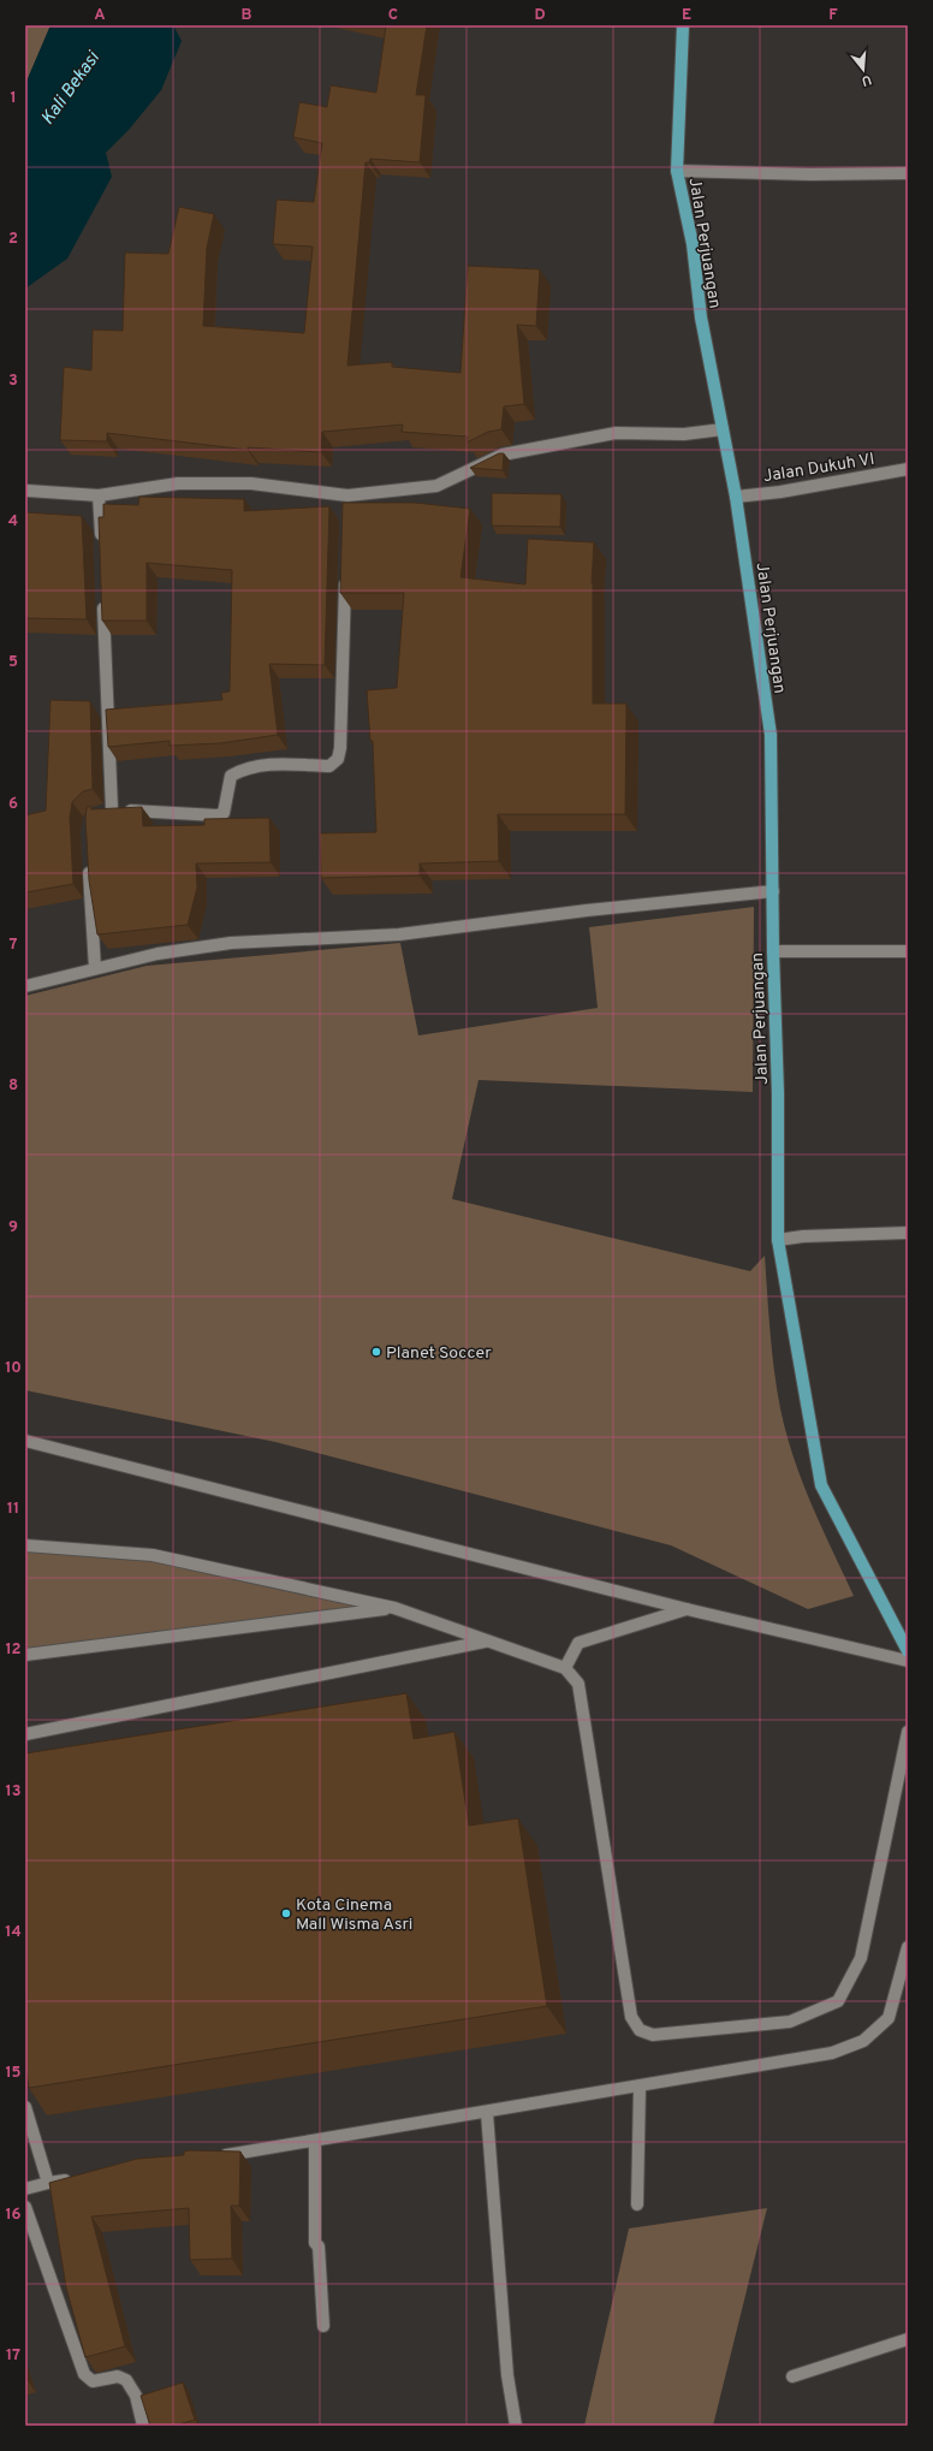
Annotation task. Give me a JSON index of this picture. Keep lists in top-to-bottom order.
{
  "streets": {
    "main road": ["Jalan Perjuangan"],
    "street": ["Jalan Dukuh VI"]
  },
  "crossings": [
    ["Jalan Perjuangan", "Jalan Dukuh VI"]
  ],
  "water": ["Kali Bekasi"],
  "places": ["Planet Soccer", "Kota Cinema Mall Wisma Asri"],
  "north": "bottom",
  "grid": {
    "columns": [
      "A",
      "B",
      "C",
      "D",
      "E",
      "F"
    ],
    "rows": [
      "1",
      "2",
      "3",
      "4",
      "5",
      "6",
      "7",
      "8",
      "9",
      "10",
      "11",
      "12",
      "13",
      "14",
      "15",
      "16",
      "17"
    ]
  }
}
